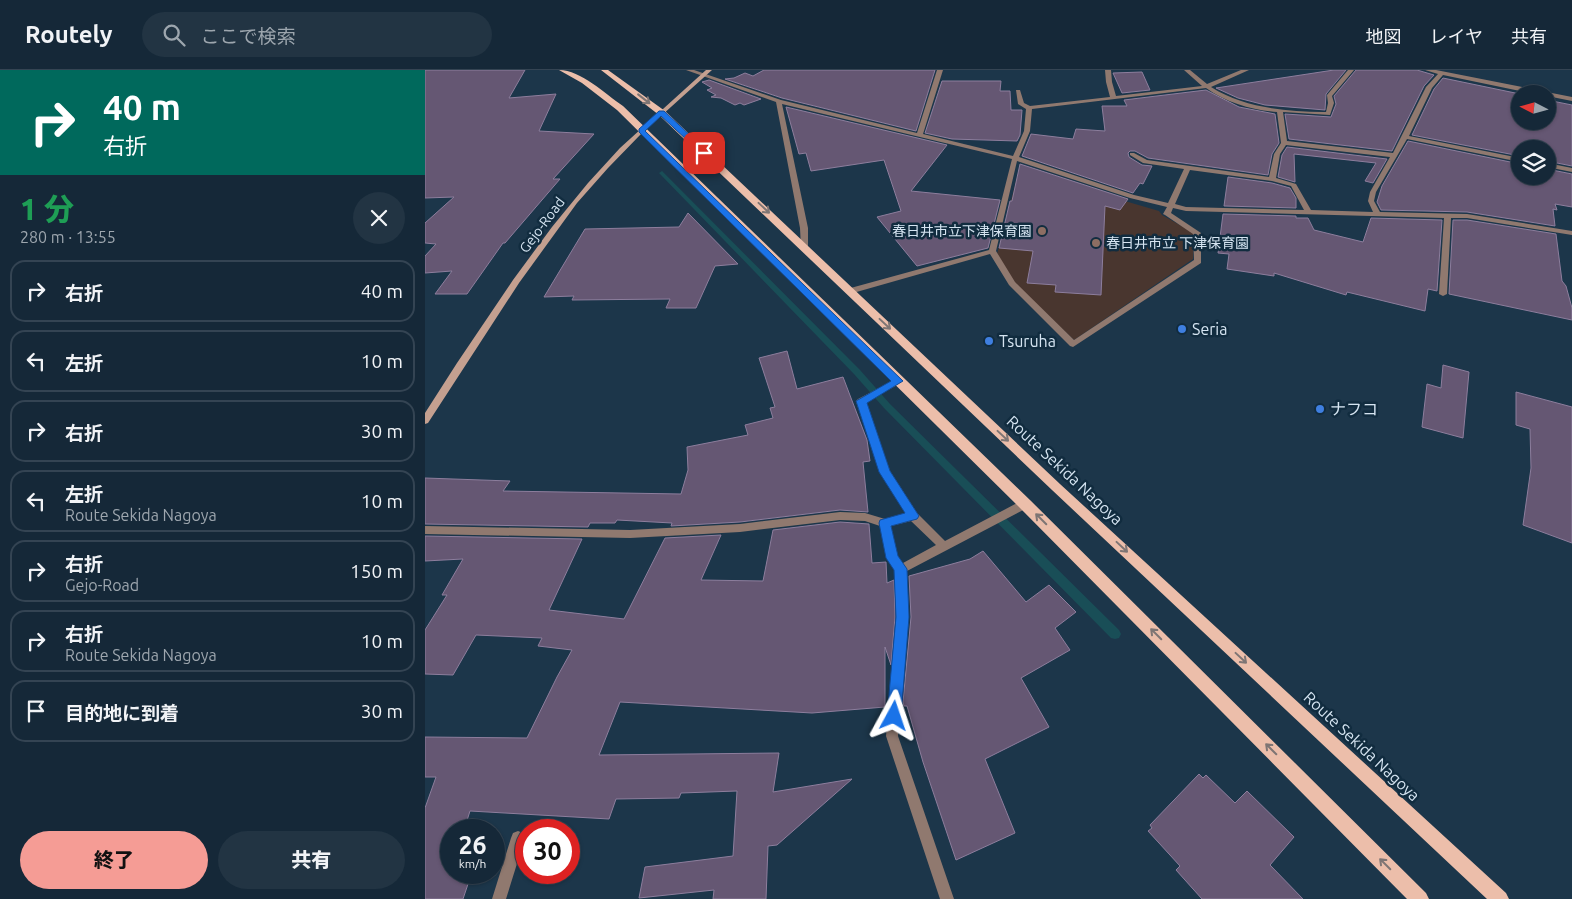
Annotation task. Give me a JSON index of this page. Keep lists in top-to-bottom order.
{
  "streets": {
    "main road": ["Route Sekida Nagoya"],
    "street": ["Gejo-Road"]
  },
  "crossings": [
    ["Gejo-Road", "Route Sekida Nagoya"]
  ],
  "places": [
    "春日井市立下津保育園",
    "春日井市立 下津保育園",
    "Seria",
    "Tsuruha",
    "ナフコ"
  ],
  "north": "left",
  "page": {
    "header": "Routely",
    "search": "ここで検索",
    "nav": ["地図", "レイヤ", "共有"],
    "turn": ["40 m", "右折"],
    "heading": ["1 分", "280 m · 13:55"],
    "list": [
      {
        "name": "右折",
        "value": "40 m"
      },
      {
        "name": "左折",
        "value": "10 m"
      },
      {
        "name": "右折",
        "value": "30 m"
      },
      {
        "name": "左折",
        "note": "Route Sekida Nagoya",
        "value": "10 m"
      },
      {
        "name": "右折",
        "note": "Gejo-Road",
        "value": "150 m"
      },
      {
        "name": "右折",
        "note": "Route Sekida Nagoya",
        "value": "10 m"
      },
      {
        "name": "目的地に到着",
        "value": "30 m"
      }
    ],
    "speed": "26 km/h",
    "limit": "30",
    "buttons": ["終了", "共有"]
  }
}
